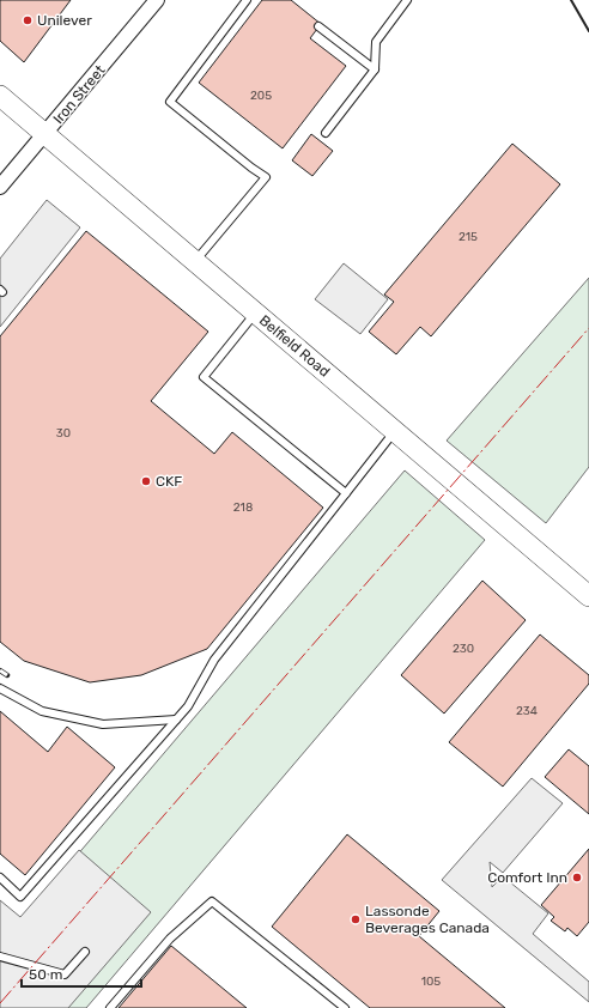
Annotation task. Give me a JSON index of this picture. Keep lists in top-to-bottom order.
{
  "streets": {
    "main road": ["Belfield Road"],
    "street": ["Iron Street"]
  },
  "crossings": [
    ["Iron Street", "Belfield Road"]
  ],
  "places": [
    "Unilever",
    "CKF",
    "Comfort Inn",
    "Lassonde Beverages Canada"
  ],
  "house_numbers": [
    "205",
    "215",
    "30",
    "218",
    "230",
    "234",
    "105"
  ],
  "scale_bar": "50 m"
}
